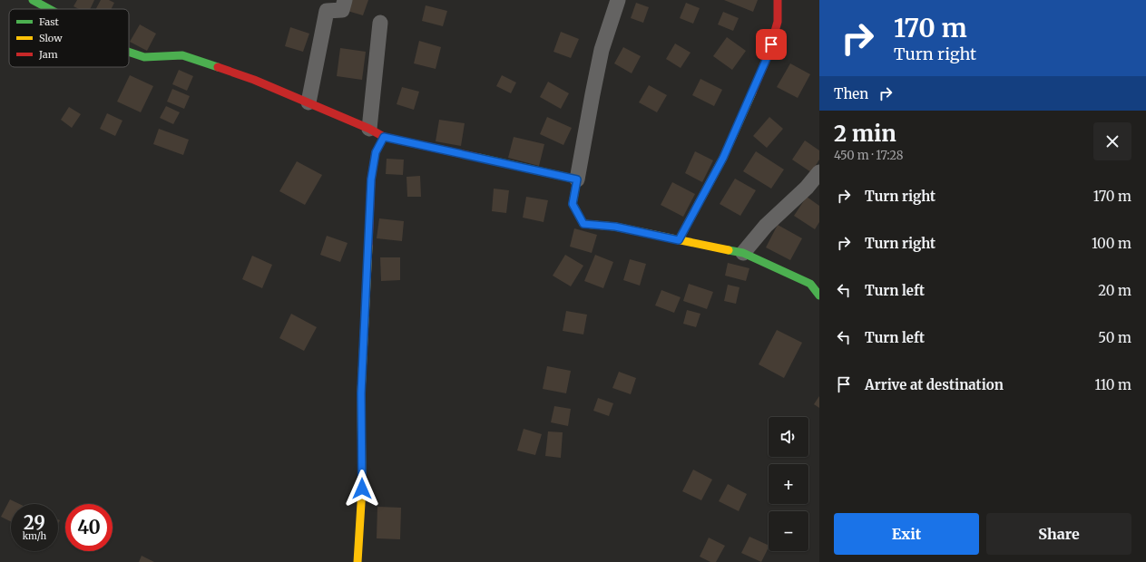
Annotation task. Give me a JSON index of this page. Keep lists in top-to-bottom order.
{
  "legend": ["Fast", "Slow", "Jam"],
  "page": {
    "turn": ["170 m", "Turn right"],
    "then": "Then",
    "heading": ["2 min", "450 m · 17:28"],
    "list": [
      {
        "name": "Turn right",
        "value": "170 m"
      },
      {
        "name": "Turn right",
        "value": "100 m"
      },
      {
        "name": "Turn left",
        "value": "20 m"
      },
      {
        "name": "Turn left",
        "value": "50 m"
      },
      {
        "name": "Arrive at destination",
        "value": "110 m"
      }
    ],
    "map_buttons": ["+", "−"],
    "speed": "29 km/h",
    "limit": "40",
    "buttons": ["Exit", "Share"]
  }
}
